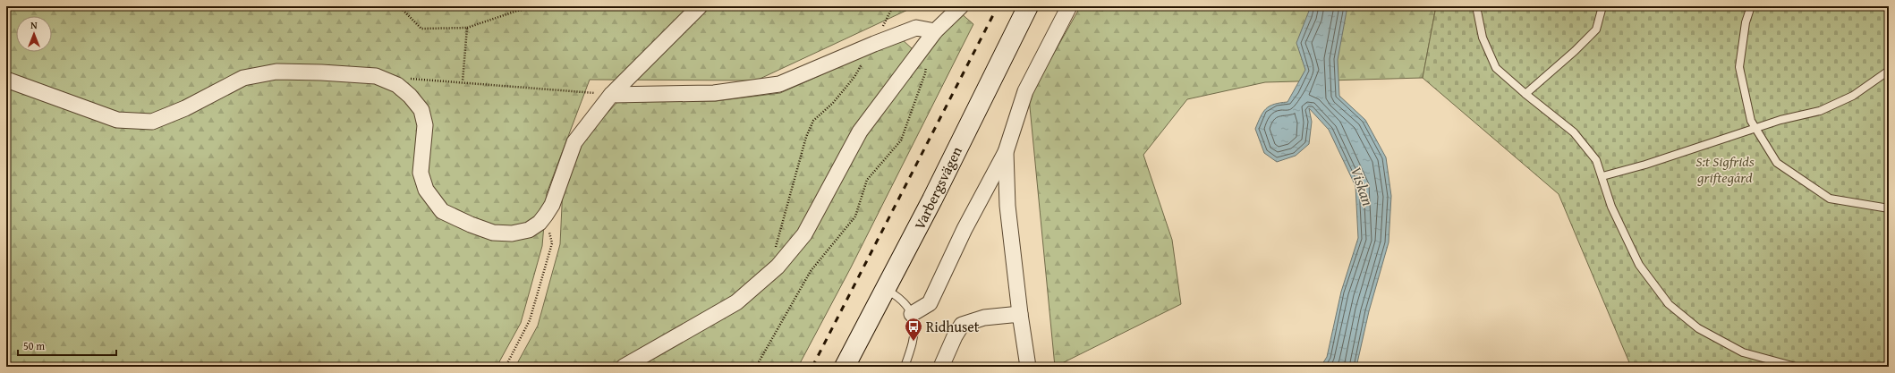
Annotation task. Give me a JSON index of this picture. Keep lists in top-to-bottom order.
{
  "streets": {
    "main road": ["Varbergsvägen"]
  },
  "water": ["Viskan"],
  "parks": ["S:t Sigfrids griftegård"],
  "places": {
    "bus stop": ["Ridhuset"]
  },
  "scale_bar": "50 m",
  "north": "top"
}
